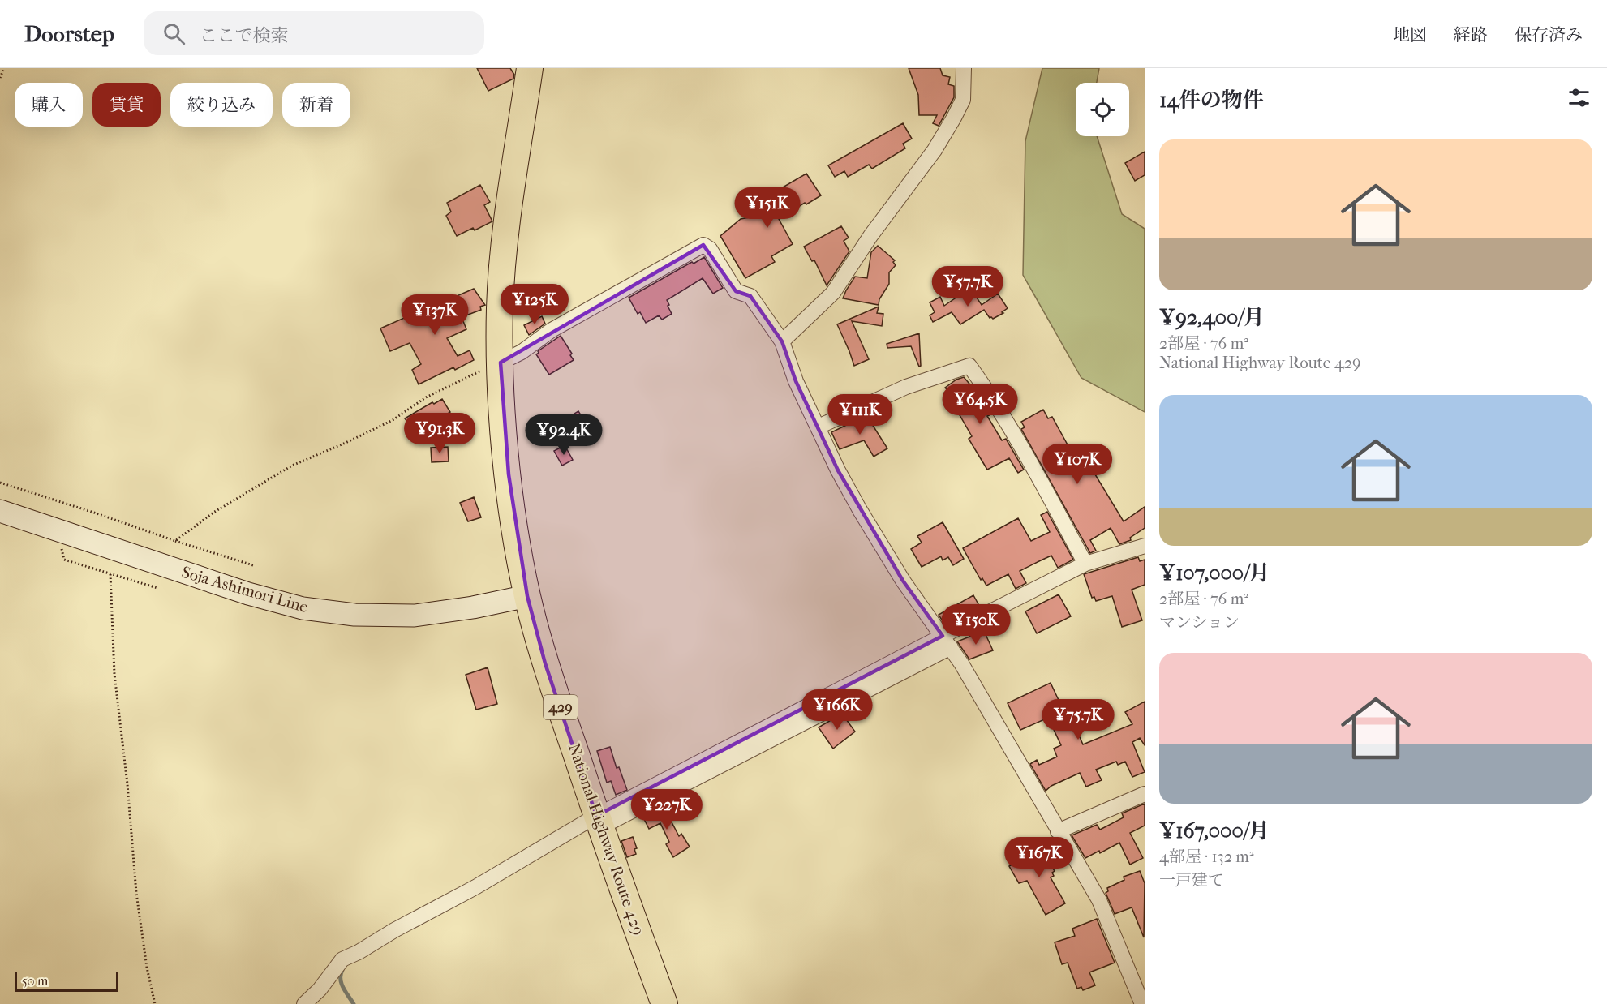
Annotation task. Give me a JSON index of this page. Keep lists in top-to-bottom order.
{
  "streets": {
    "highway": ["429", "National Highway Route 429"],
    "main road": ["Soja Ashimori Line"]
  },
  "crossings": [
    ["Soja Ashimori Line", "National Highway Route 429"]
  ],
  "scale_bar": "50 m",
  "page": {
    "header": "Doorstep",
    "search": "ここで検索",
    "nav": ["地図", "経路", "保存済み"],
    "heading": "14件の物件",
    "chip": [
      "購入",
      "賃貸",
      "絞り込み",
      "新着"
    ],
    "list": [
      {
        "name": "¥92,400/月",
        "note": "2部屋 · 76 m² · National Highway Route 429"
      },
      {
        "name": "¥107,000/月",
        "note": "2部屋 · 76 m² · マンション"
      },
      {
        "name": "¥167,000/月",
        "note": "4部屋 · 132 m² · 一戸建て"
      }
    ],
    "price": [
      "¥151K",
      "¥57.7K",
      "¥125K",
      "¥137K",
      "¥64.5K",
      "¥111K",
      "¥91.3K",
      "¥92.4K",
      "¥107K",
      "¥150K",
      "¥166K",
      "¥75.7K",
      "¥227K",
      "¥167K"
    ],
    "scale": "50 m"
  }
}
